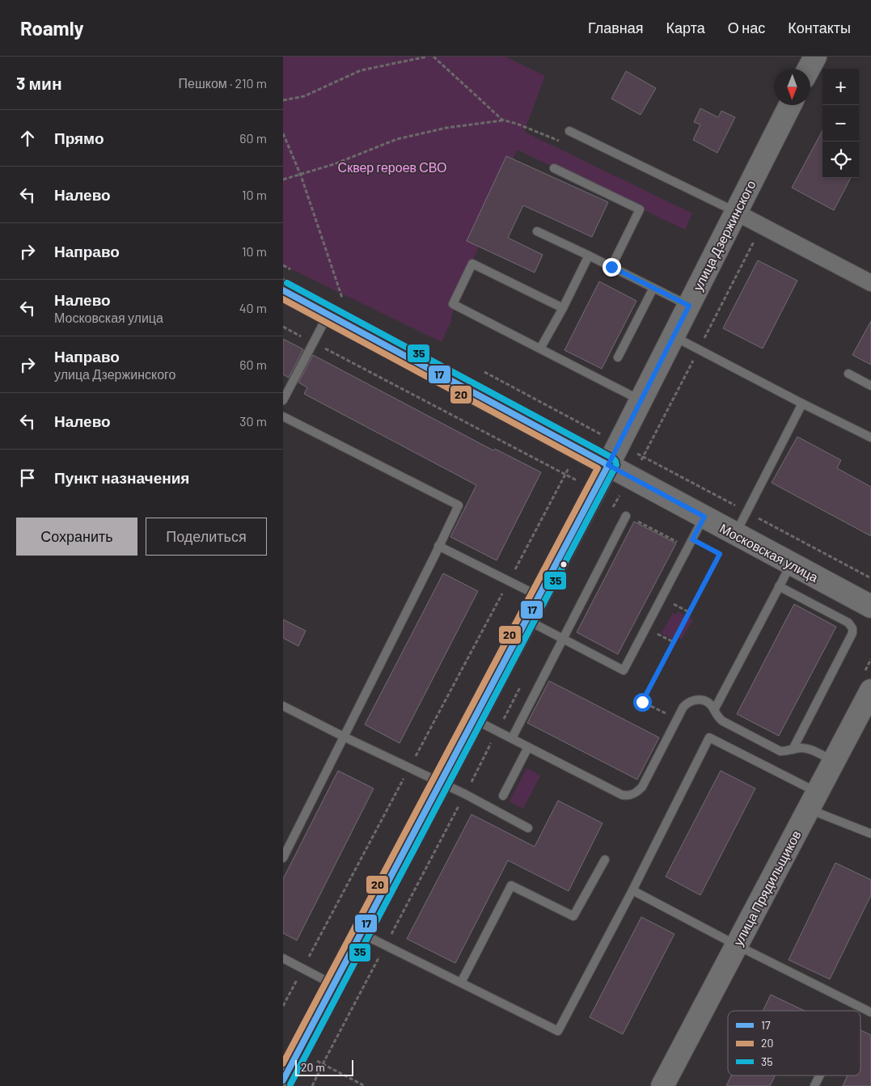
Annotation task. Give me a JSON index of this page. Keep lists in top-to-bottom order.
{
  "streets": {
    "street": ["улица Дзержинского", "Московская улица", "улица Прядильщиков"]
  },
  "crossings": [
    ["улица Дзержинского", "Московская улица"]
  ],
  "parks": ["Сквер героев СВО"],
  "lines": ["transit line 35", "transit line 17", "transit line 20"],
  "legend": ["17", "20", "35"],
  "scale_bar": "20 m",
  "north": "bottom",
  "page": {
    "header": "Roamly",
    "nav": [
      "Главная",
      "Карта",
      "О нас",
      "Контакты"
    ],
    "heading": ["3 мин", "Пешком · 210 m"],
    "map_buttons": ["+", "−"],
    "list": [
      ["Прямо", "60 m"],
      ["Налево", "10 m"],
      ["Направо", "10 m"],
      ["Налево", "Московская улица", "40 m"],
      ["Направо", "улица Дзержинского", "60 m"],
      ["Налево", "30 m"],
      "Пункт назначения"
    ],
    "buttons": ["Сохранить", "Поделиться"],
    "scale": "20 m"
  }
}
